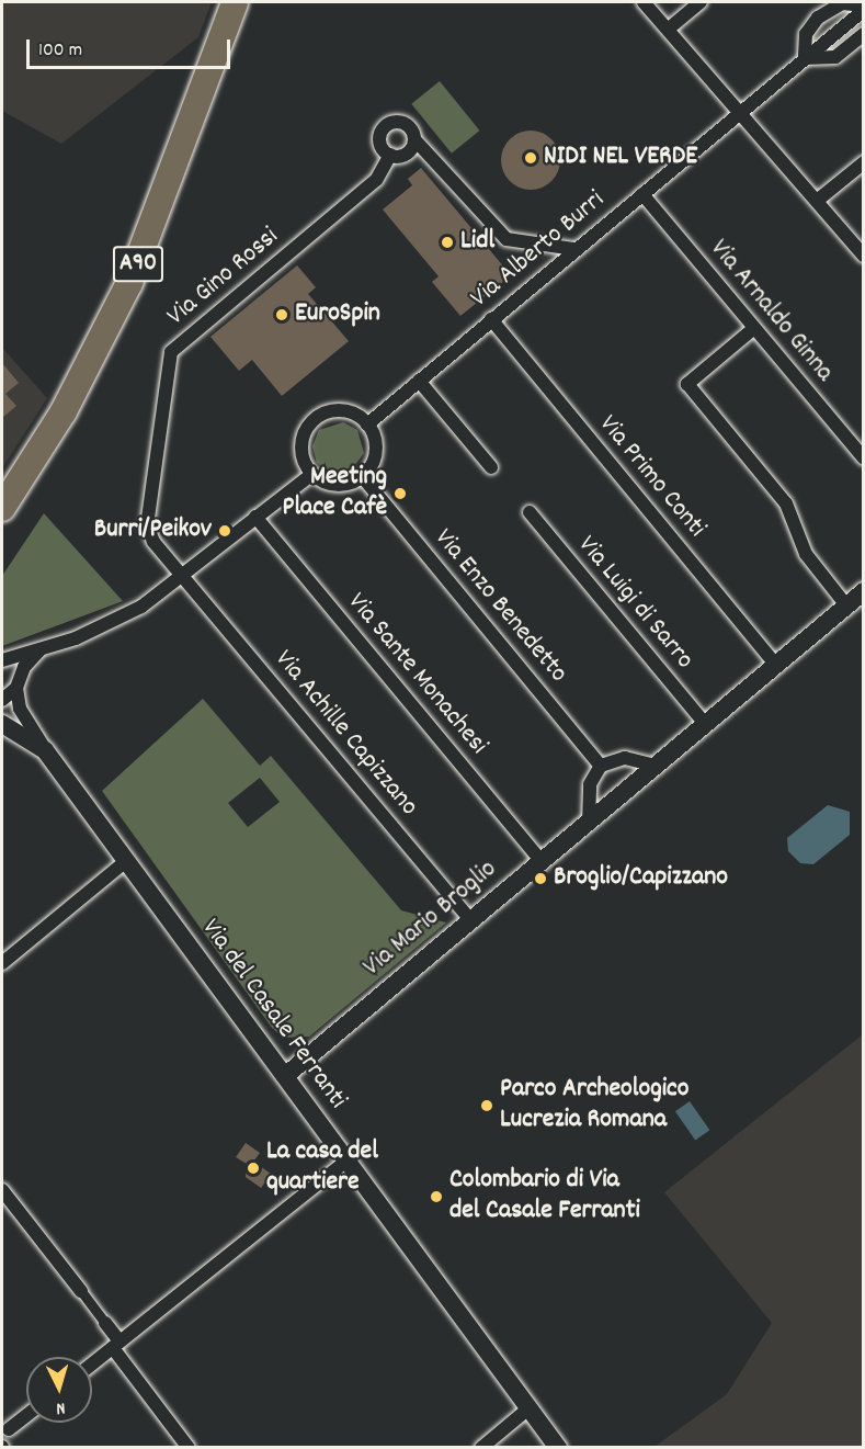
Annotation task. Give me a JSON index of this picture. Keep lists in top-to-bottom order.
{
  "streets": {
    "highway": ["A90"],
    "street": [
      "Via Alberto Burri",
      "Via Gino Rossi",
      "Via Arnaldo Ginna",
      "Via Primo Conti",
      "Via Luigi di Sarro",
      "Via Enzo Benedetto",
      "Via Sante Monachesi",
      "Via Achille Capizzano",
      "Via Mario Broglio",
      "Via del Casale Ferranti"
    ]
  },
  "crossings": [
    ["Via Alberto Burri", "Via Arnaldo Ginna"],
    ["Via Alberto Burri", "Via Primo Conti"],
    ["Via Alberto Burri", "Via Enzo Benedetto"],
    ["Via Gino Rossi", "Via Achille Capizzano"],
    ["Via Primo Conti", "Via Mario Broglio"],
    ["Via Luigi di Sarro", "Via Mario Broglio"],
    ["Via Sante Monachesi", "Via Mario Broglio"],
    ["Via Achille Capizzano", "Via Mario Broglio"],
    ["Via Mario Broglio", "Via del Casale Ferranti"]
  ],
  "places": [
    "NIDI NEL VERDE",
    "Lidl",
    "EuroSpin",
    "Meeting Place Cafè",
    "Burri/Peikov",
    "Broglio/Capizzano",
    "Parco Archeologico Lucrezia Romana",
    "La casa del quartiere",
    "Colombario di Via del Casale Ferranti"
  ],
  "scale_bar": "100 m",
  "north": "bottom"
}
